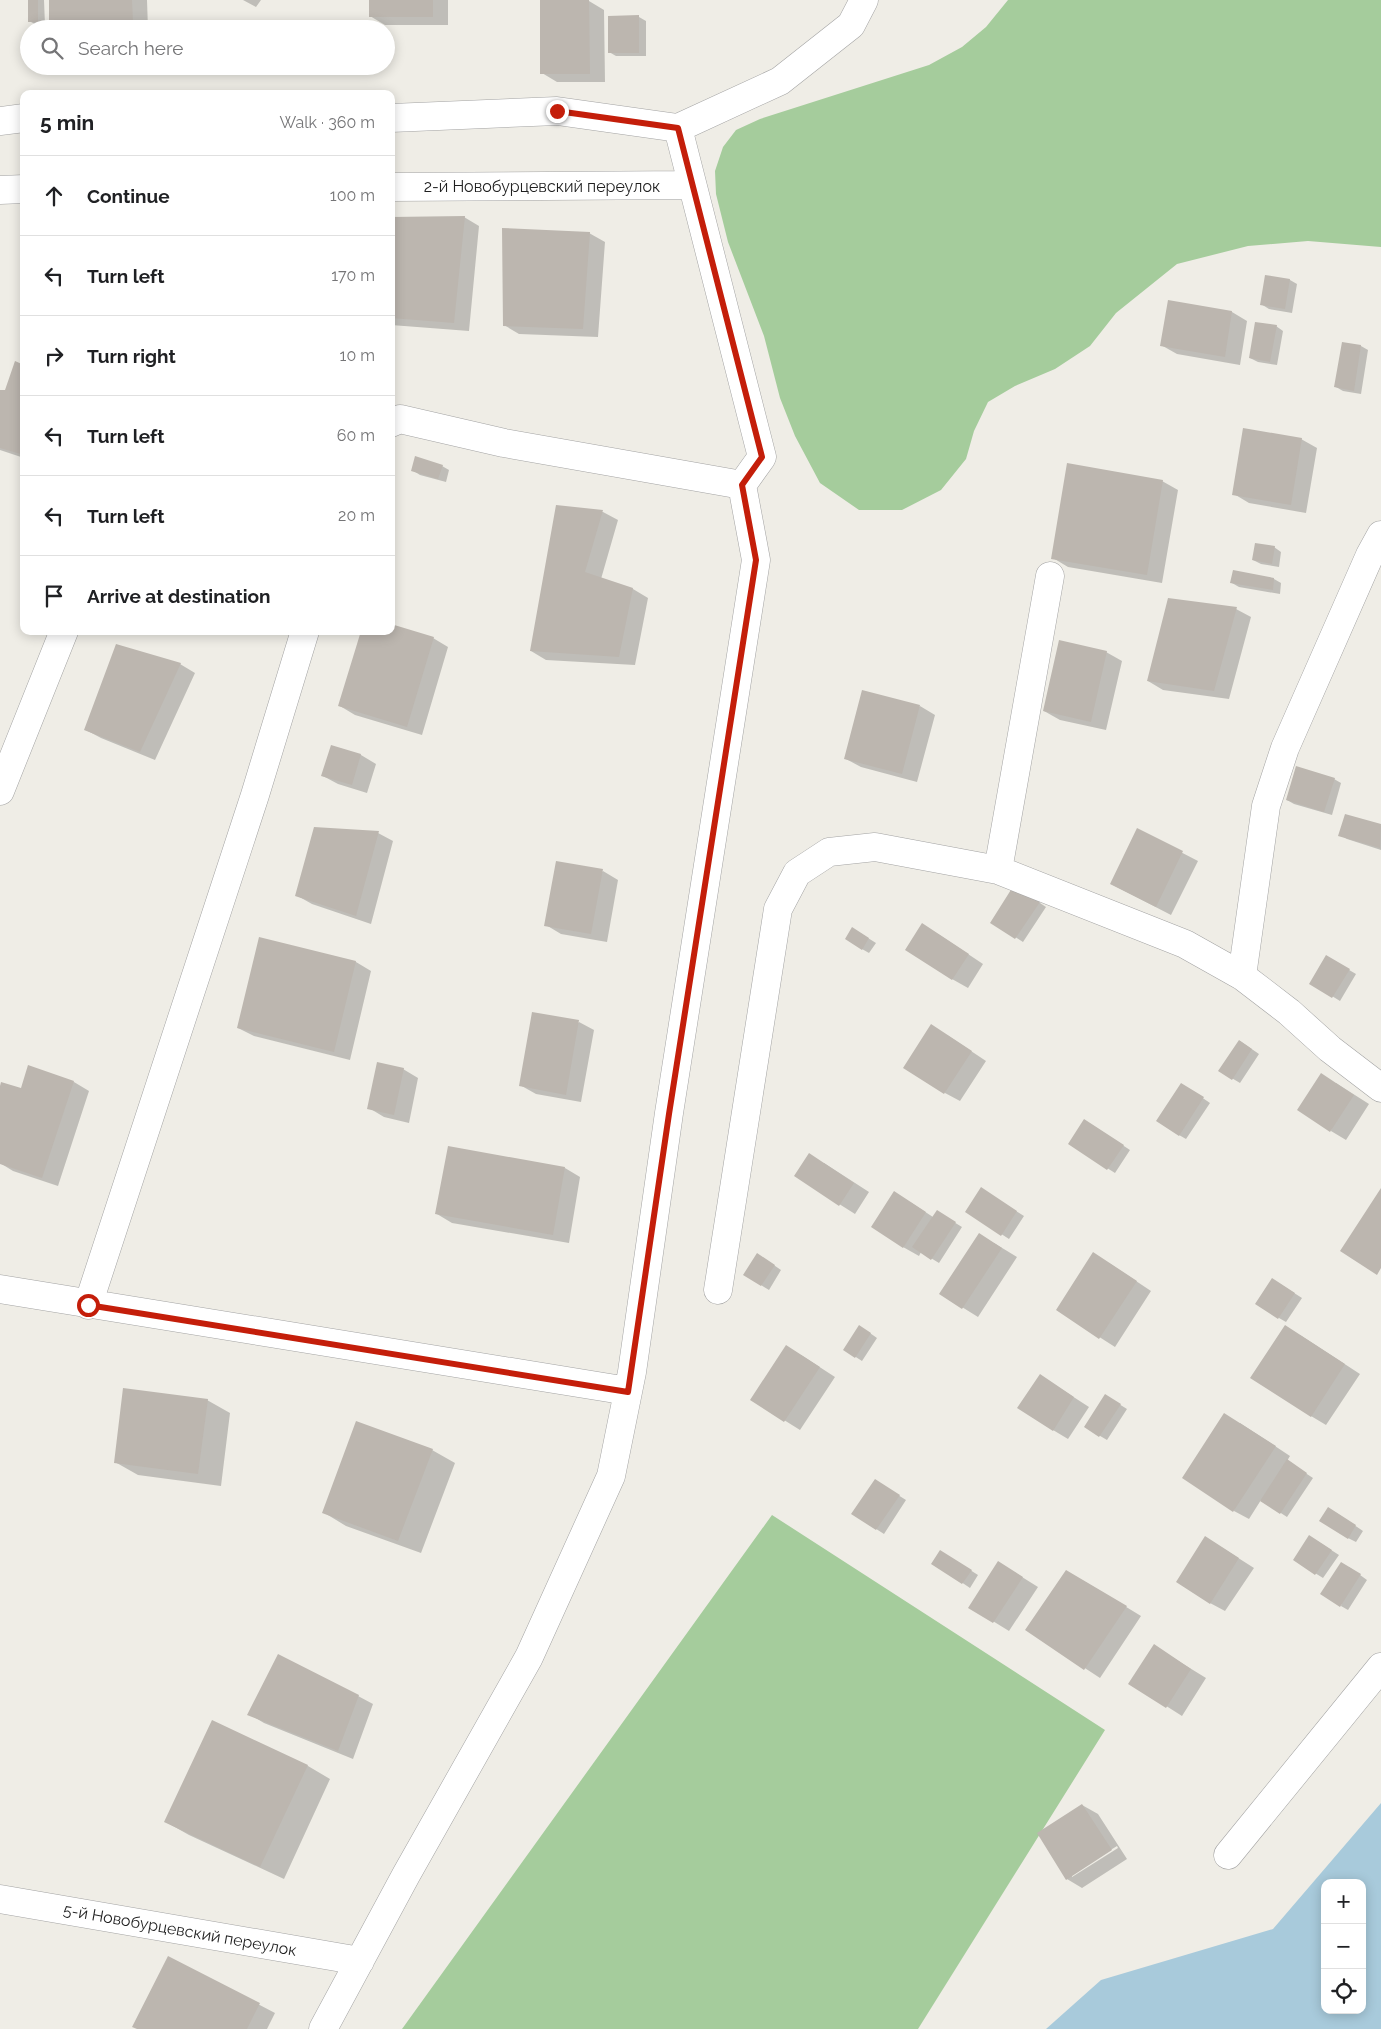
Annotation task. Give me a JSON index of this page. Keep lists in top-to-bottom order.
{
  "streets": {
    "street": ["2-й Новобурцевский переулок", "5-й Новобурцевский переулок"]
  },
  "page": {
    "search": "Search here",
    "heading": ["5 min", "Walk · 360 m"],
    "list": [
      ["Continue", "100 m"],
      ["Turn left", "170 m"],
      ["Turn right", "10 m"],
      ["Turn left", "60 m"],
      ["Turn left", "20 m"],
      "Arrive at destination"
    ],
    "map_buttons": ["+", "−"]
  }
}
